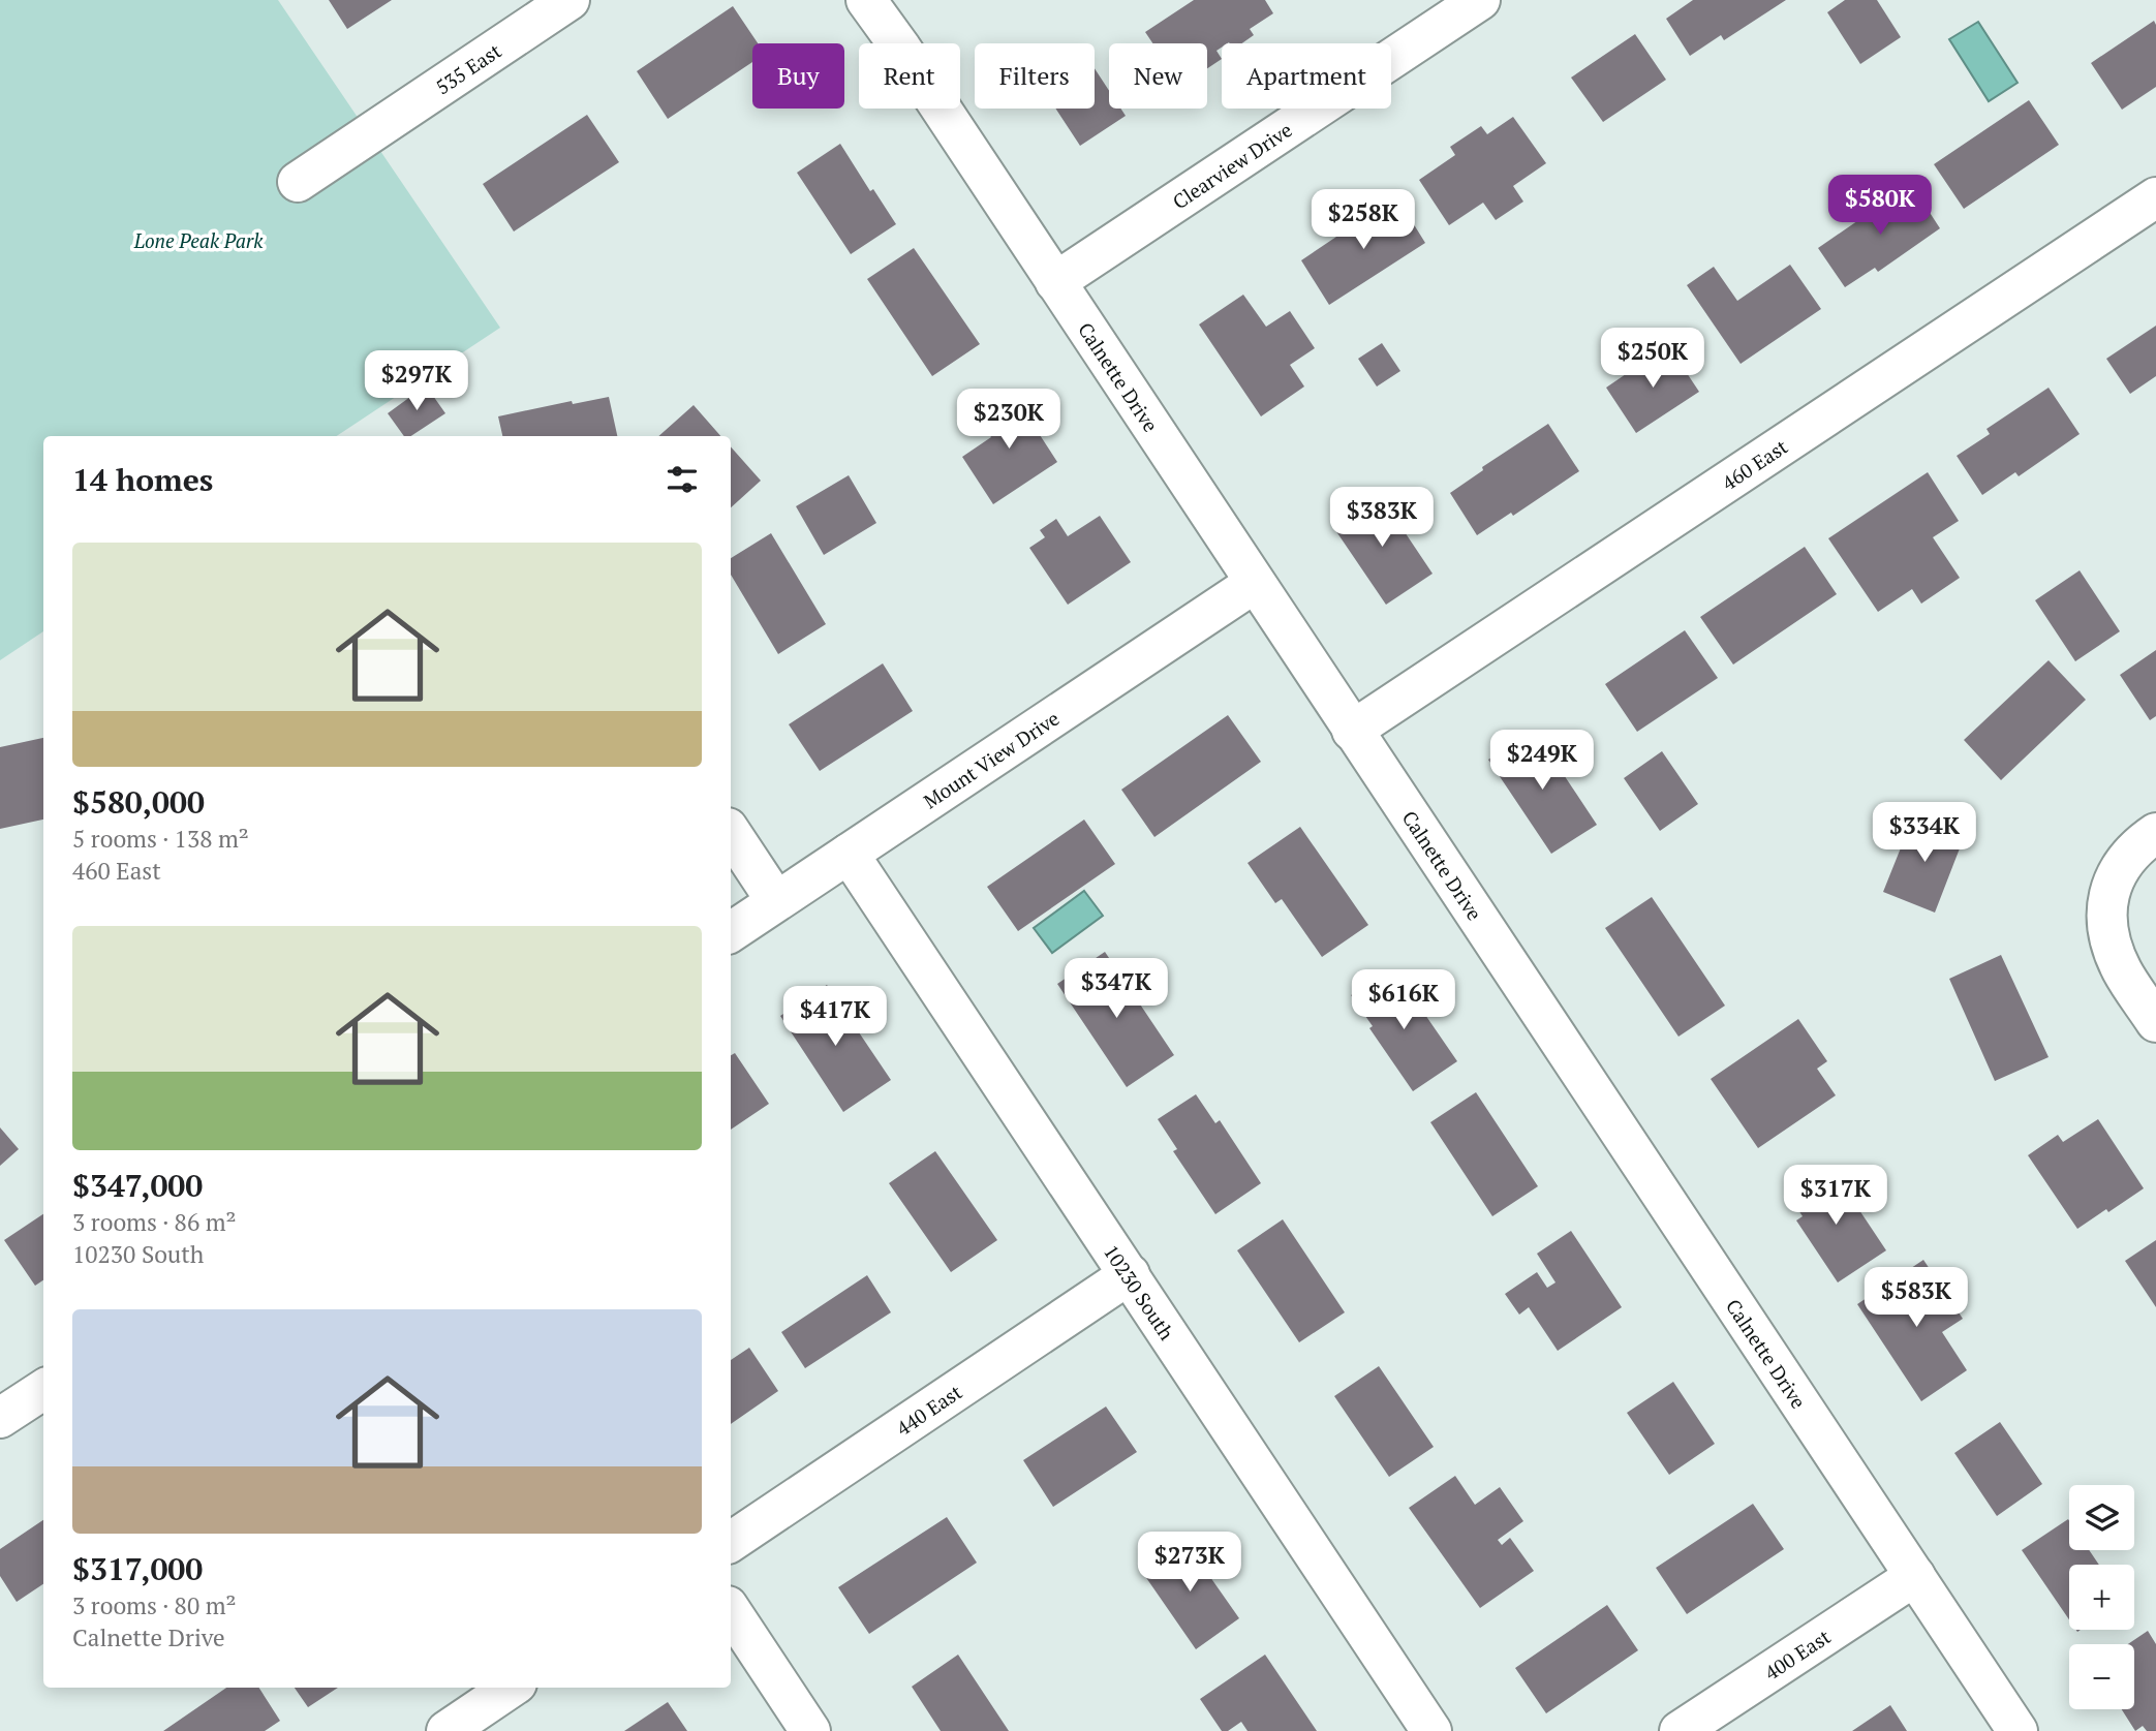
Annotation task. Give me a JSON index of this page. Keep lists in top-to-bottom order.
{
  "streets": {
    "street": [
      "535 East",
      "Clearview Drive",
      "Calnette Drive",
      "460 East",
      "Mount View Drive",
      "10230 South",
      "440 East",
      "400 East"
    ]
  },
  "crossings": [
    ["Clearview Drive", "Calnette Drive"],
    ["Calnette Drive", "460 East"],
    ["Calnette Drive", "Mount View Drive"],
    ["Calnette Drive", "400 East"],
    ["Mount View Drive", "10230 South"],
    ["10230 South", "440 East"]
  ],
  "parks": ["Lone Peak Park"],
  "page": {
    "chip": [
      "Buy",
      "Rent",
      "Filters",
      "New",
      "Apartment"
    ],
    "price": [
      "$580K",
      "$258K",
      "$250K",
      "$297K",
      "$230K",
      "$383K",
      "$249K",
      "$334K",
      "$347K",
      "$616K",
      "$417K",
      "$317K",
      "$583K",
      "$273K"
    ],
    "heading": "14 homes",
    "list": [
      {
        "name": "$580,000",
        "note": "5 rooms · 138 m² · 460 East"
      },
      {
        "name": "$347,000",
        "note": "3 rooms · 86 m² · 10230 South"
      },
      {
        "name": "$317,000",
        "note": "3 rooms · 80 m² · Calnette Drive"
      }
    ],
    "map_buttons": ["+", "−"]
  }
}
